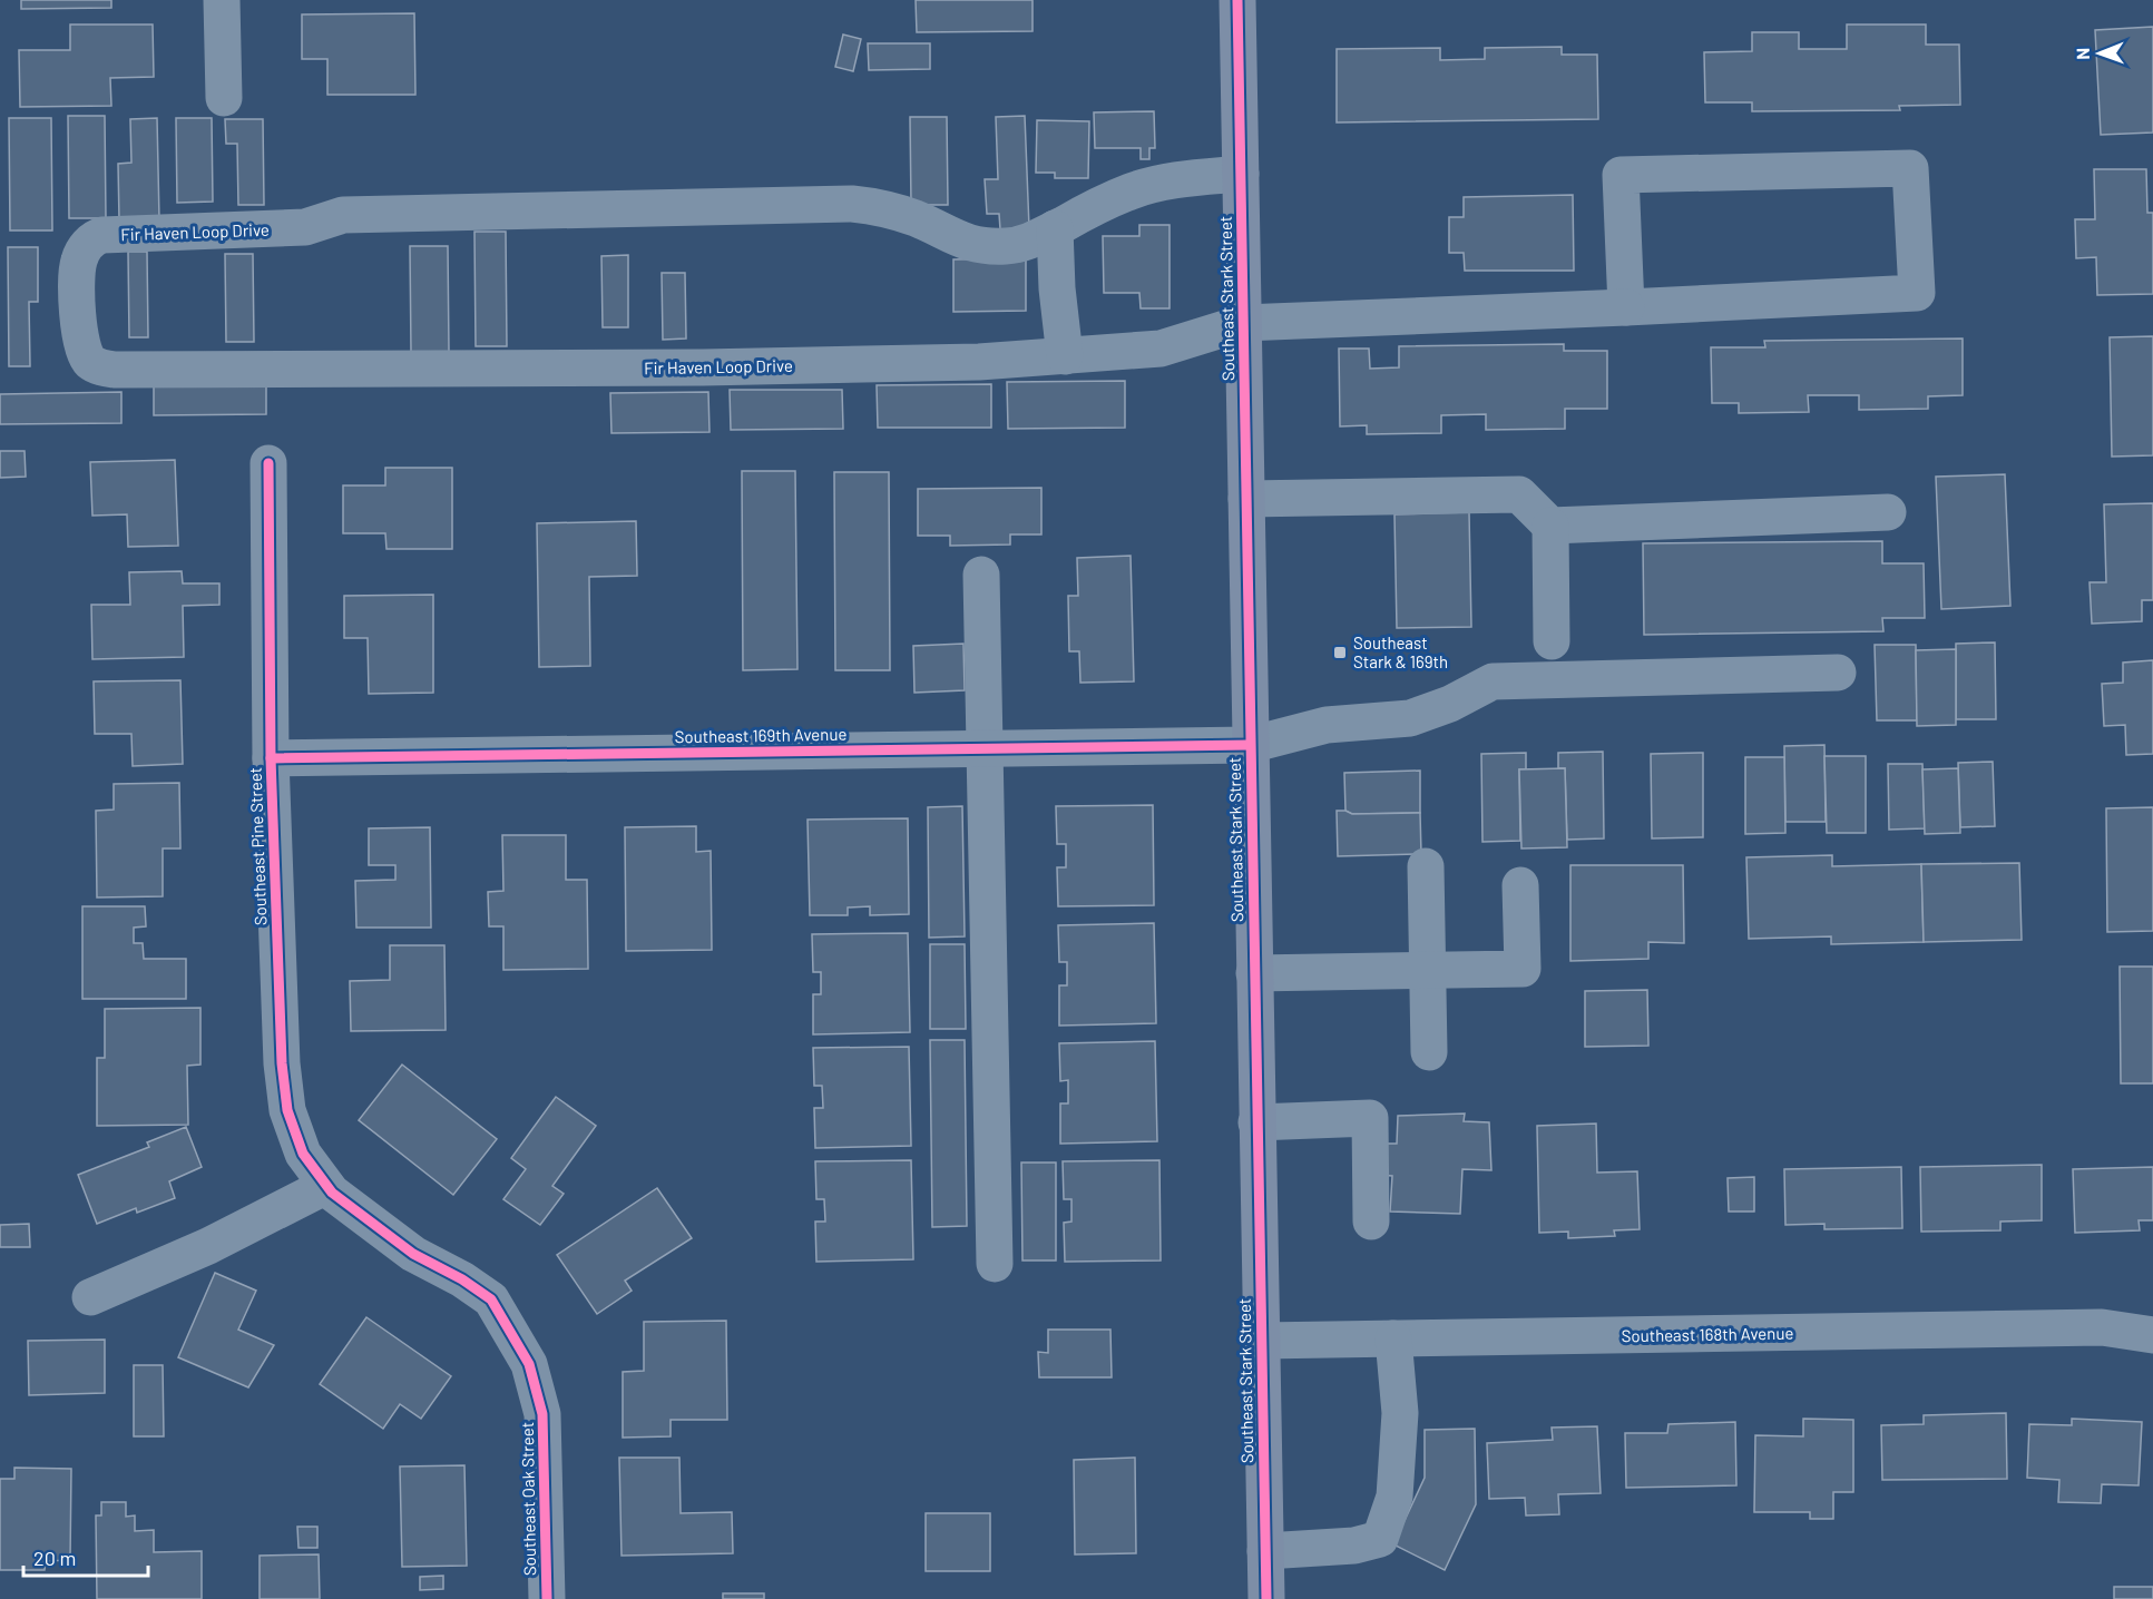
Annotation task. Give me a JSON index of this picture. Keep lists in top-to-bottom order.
{
  "streets": {
    "main road": ["Southeast Stark Street"],
    "street": [
      "Fir Haven Loop Drive",
      "Southeast 169th Avenue",
      "Southeast Pine Street",
      "Southeast 168th Avenue",
      "Southeast Oak Street"
    ]
  },
  "crossings": [
    ["Fir Haven Loop Drive", "Southeast Stark Street"],
    ["Southeast Stark Street", "Southeast 169th Avenue"],
    ["Southeast Stark Street", "Southeast 168th Avenue"],
    ["Southeast 169th Avenue", "Southeast Pine Street"],
    ["Southeast Pine Street", "Southeast Oak Street"]
  ],
  "places": {
    "transit": ["Southeast Stark & 169th"]
  },
  "scale_bar": "20 m",
  "north": "left"
}
